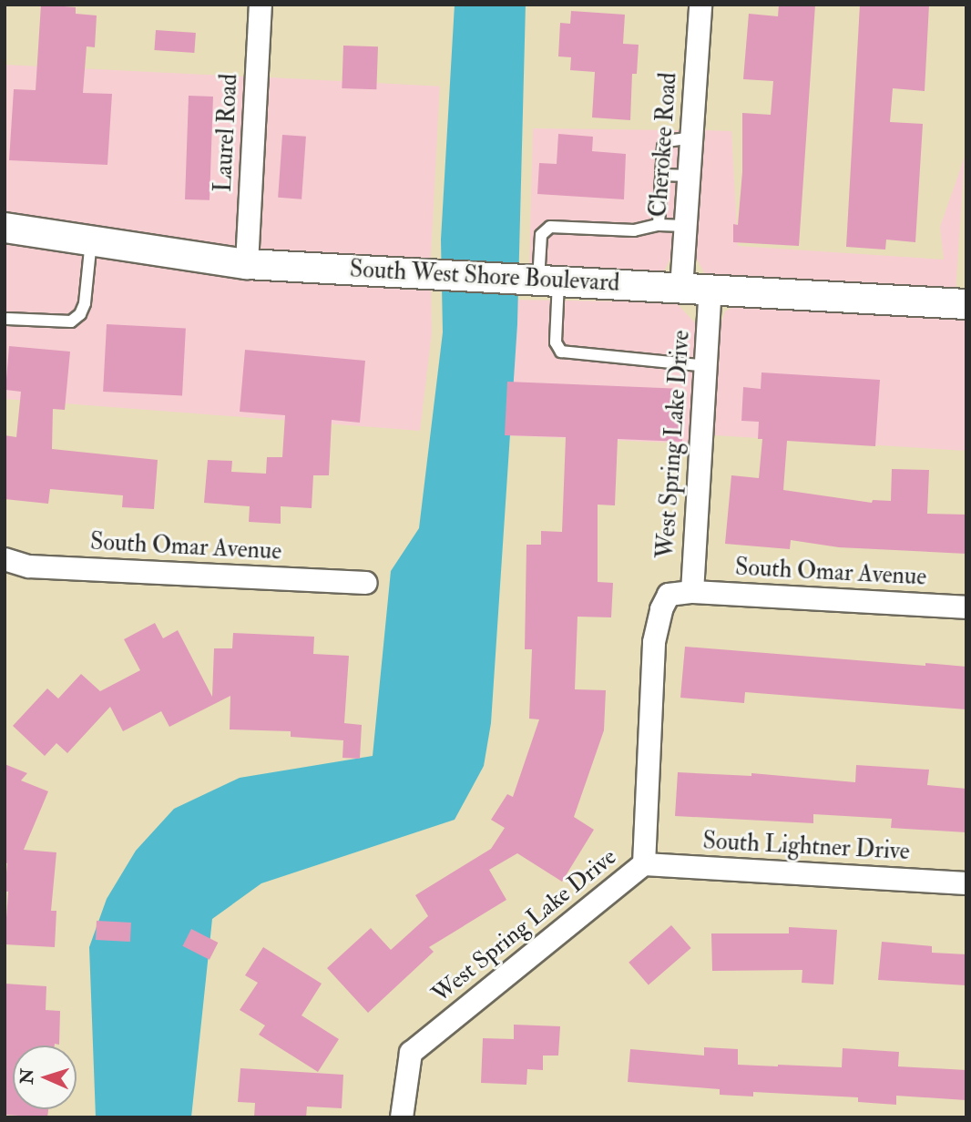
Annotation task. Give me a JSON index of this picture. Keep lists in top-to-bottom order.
{
  "streets": {
    "street": [
      "Laurel Road",
      "Cherokee Road",
      "South West Shore Boulevard",
      "West Spring Lake Drive",
      "South Omar Avenue",
      "South Lightner Drive"
    ]
  },
  "crossings": [
    ["Laurel Road", "South West Shore Boulevard"],
    ["Cherokee Road", "South West Shore Boulevard"],
    ["South West Shore Boulevard", "West Spring Lake Drive"],
    ["West Spring Lake Drive", "South Omar Avenue"],
    ["West Spring Lake Drive", "South Lightner Drive"]
  ],
  "north": "left"
}
